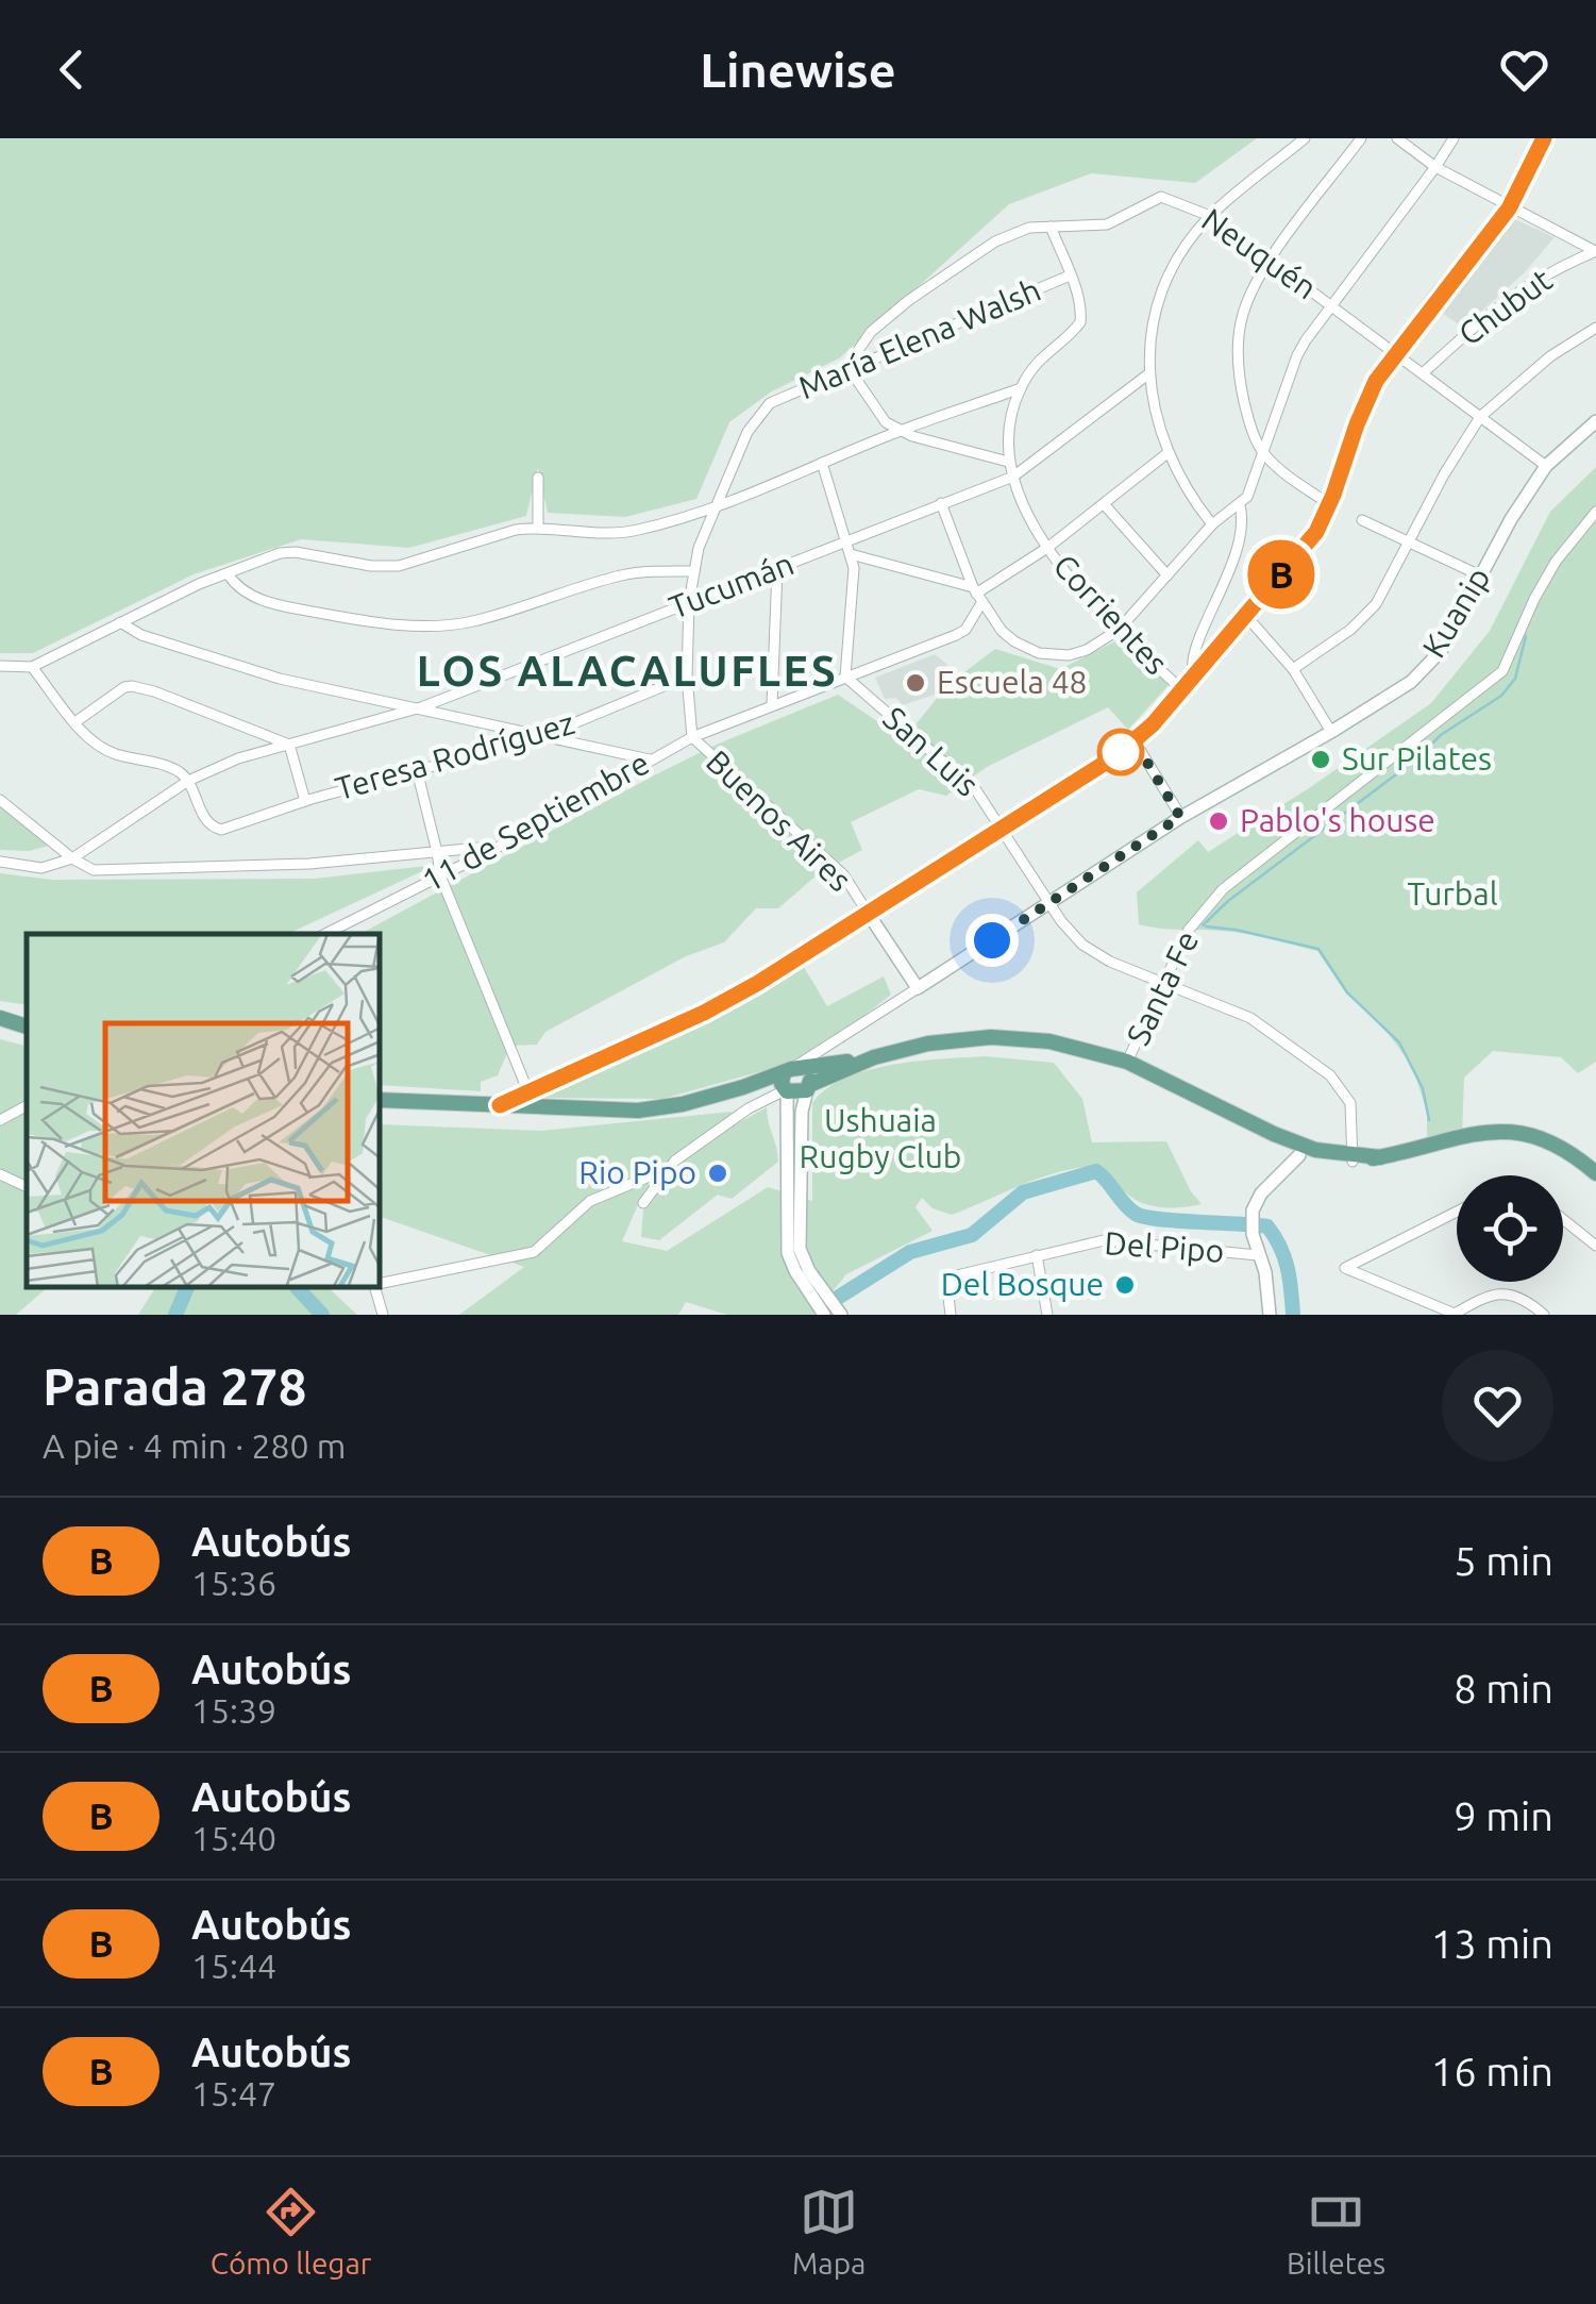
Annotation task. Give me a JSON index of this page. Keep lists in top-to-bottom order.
{
  "streets": {
    "main road": ["Kuanip", "Buenos Aires"],
    "street": [
      "Neuquén",
      "Chubut",
      "María Elena Walsh",
      "Tucumán",
      "Corrientes",
      "San Luis",
      "Teresa Rodríguez",
      "11 de Septiembre",
      "Santa Fe",
      "Del Pipo"
    ]
  },
  "crossings": [
    ["Neuquén", "Chubut"],
    ["Neuquén", "María Elena Walsh"],
    ["Neuquén", "Kuanip"],
    ["María Elena Walsh", "Corrientes"],
    ["María Elena Walsh", "Buenos Aires"],
    ["Tucumán", "Corrientes"],
    ["Tucumán", "Teresa Rodríguez"],
    ["Tucumán", "Buenos Aires"],
    ["Kuanip", "San Luis"],
    ["Kuanip", "Buenos Aires"],
    ["Corrientes", "11 de Septiembre"],
    ["San Luis", "11 de Septiembre"],
    ["San Luis", "Santa Fe"],
    ["Teresa Rodríguez", "Buenos Aires"],
    ["Buenos Aires", "11 de Septiembre"]
  ],
  "districts": ["LOS ALACALUFLES"],
  "parks": ["Turbal", "Ushuaia Rugby Club"],
  "places": [
    "Escuela 48",
    "Sur Pilates",
    "Pablo's house",
    "Rio Pipo",
    "Del Bosque"
  ],
  "lines": ["bus line B"],
  "page": {
    "header": "Linewise",
    "on_map": "B",
    "heading": ["Parada 278", "A pie · 4 min · 280 m"],
    "list": [
      {
        "mark": "B",
        "name": "Autobús",
        "note": "15:36",
        "value": "5 min"
      },
      {
        "mark": "B",
        "name": "Autobús",
        "note": "15:39",
        "value": "8 min"
      },
      {
        "mark": "B",
        "name": "Autobús",
        "note": "15:40",
        "value": "9 min"
      },
      {
        "mark": "B",
        "name": "Autobús",
        "note": "15:44",
        "value": "13 min"
      },
      {
        "mark": "B",
        "name": "Autobús",
        "note": "15:47",
        "value": "16 min"
      }
    ],
    "tabs": ["Cómo llegar", "Mapa", "Billetes"]
  }
}
